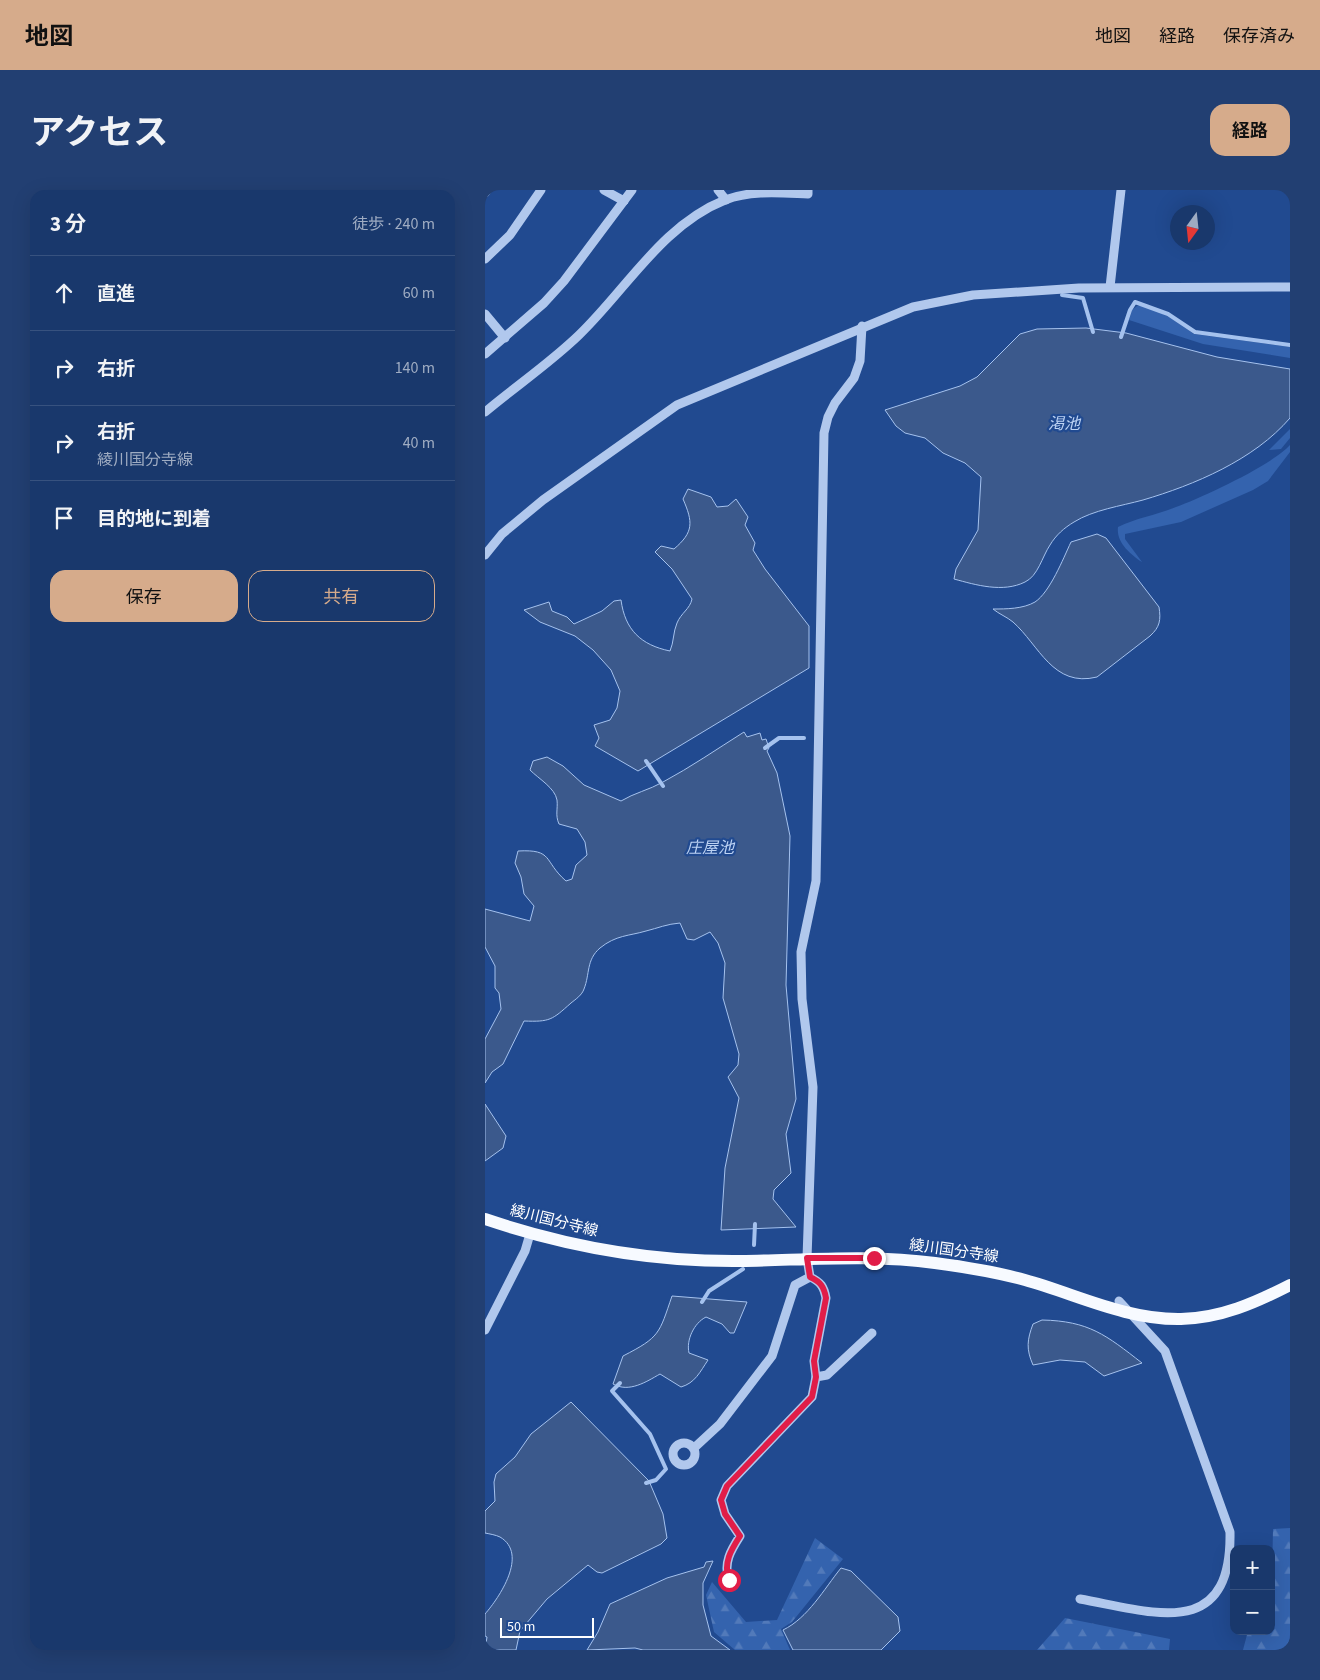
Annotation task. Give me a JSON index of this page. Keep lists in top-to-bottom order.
{
  "streets": {
    "main road": ["綾川国分寺線"]
  },
  "water": ["渇池", "庄屋池"],
  "scale_bar": "50 m",
  "north": "bottom",
  "page": {
    "header": "地図",
    "nav": ["地図", "経路", "保存済み"],
    "title": "アクセス",
    "buttons": [
      "経路",
      ["保存", "共有"]
    ],
    "heading": ["3 分", "徒歩 · 240 m"],
    "list": [
      ["直進", "60 m"],
      ["右折", "140 m"],
      ["右折", "綾川国分寺線", "40 m"],
      "目的地に到着"
    ],
    "map_buttons": ["+", "−"],
    "scale": "50 m"
  }
}
